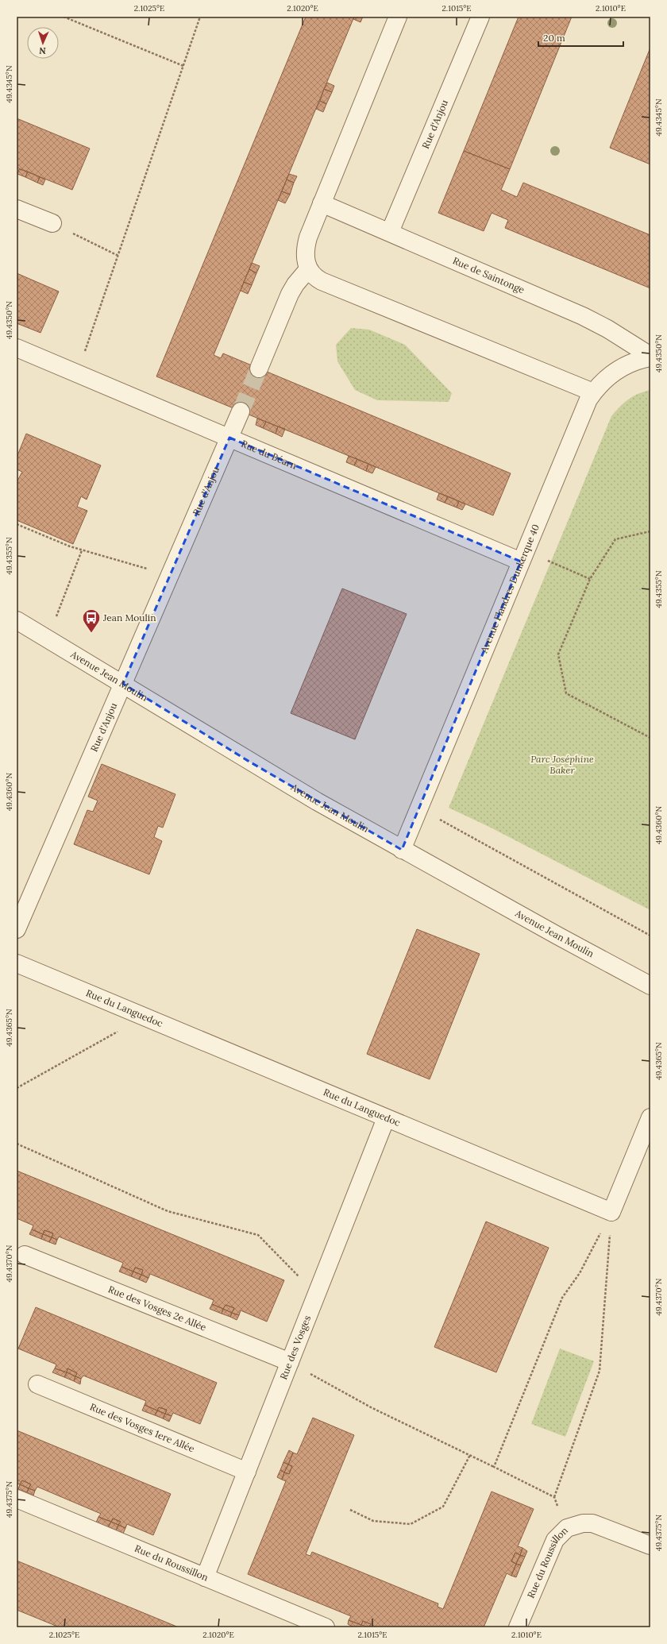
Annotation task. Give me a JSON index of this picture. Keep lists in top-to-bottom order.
{
  "streets": {
    "street": [
      "Rue d'Anjou",
      "Rue de Saintonge",
      "Rue du Béarn",
      "Avenue Flandres Dunkerque 40",
      "Avenue Jean Moulin",
      "Rue du Languedoc",
      "Rue des Vosges 2e Allée",
      "Rue des Vosges",
      "Rue des Vosges 1ere Allée",
      "Rue du Roussillon"
    ]
  },
  "crossings": [
    ["Rue d'Anjou", "Rue de Saintonge"],
    ["Rue d'Anjou", "Rue du Béarn"],
    ["Rue d'Anjou", "Avenue Jean Moulin"],
    ["Rue de Saintonge", "Avenue Flandres Dunkerque 40"],
    ["Rue du Béarn", "Avenue Flandres Dunkerque 40"],
    ["Avenue Flandres Dunkerque 40", "Avenue Jean Moulin"],
    ["Rue du Languedoc", "Rue des Vosges"],
    ["Rue des Vosges 2e Allée", "Rue des Vosges"],
    ["Rue des Vosges", "Rue des Vosges 1ere Allée"],
    ["Rue des Vosges", "Rue du Roussillon"]
  ],
  "parks": ["Parc Joséphine Baker"],
  "places": {
    "bus stop": ["Jean Moulin"]
  },
  "scale_bar": "20 m",
  "north": "bottom",
  "coordinates": [
    "2.1025°E",
    "2.1020°E",
    "2.1015°E",
    "2.1010°E",
    "49.4345°N",
    "49.4350°N",
    "49.4355°N",
    "49.4360°N",
    "49.4365°N",
    "49.4370°N",
    "49.4375°N"
  ]
}
